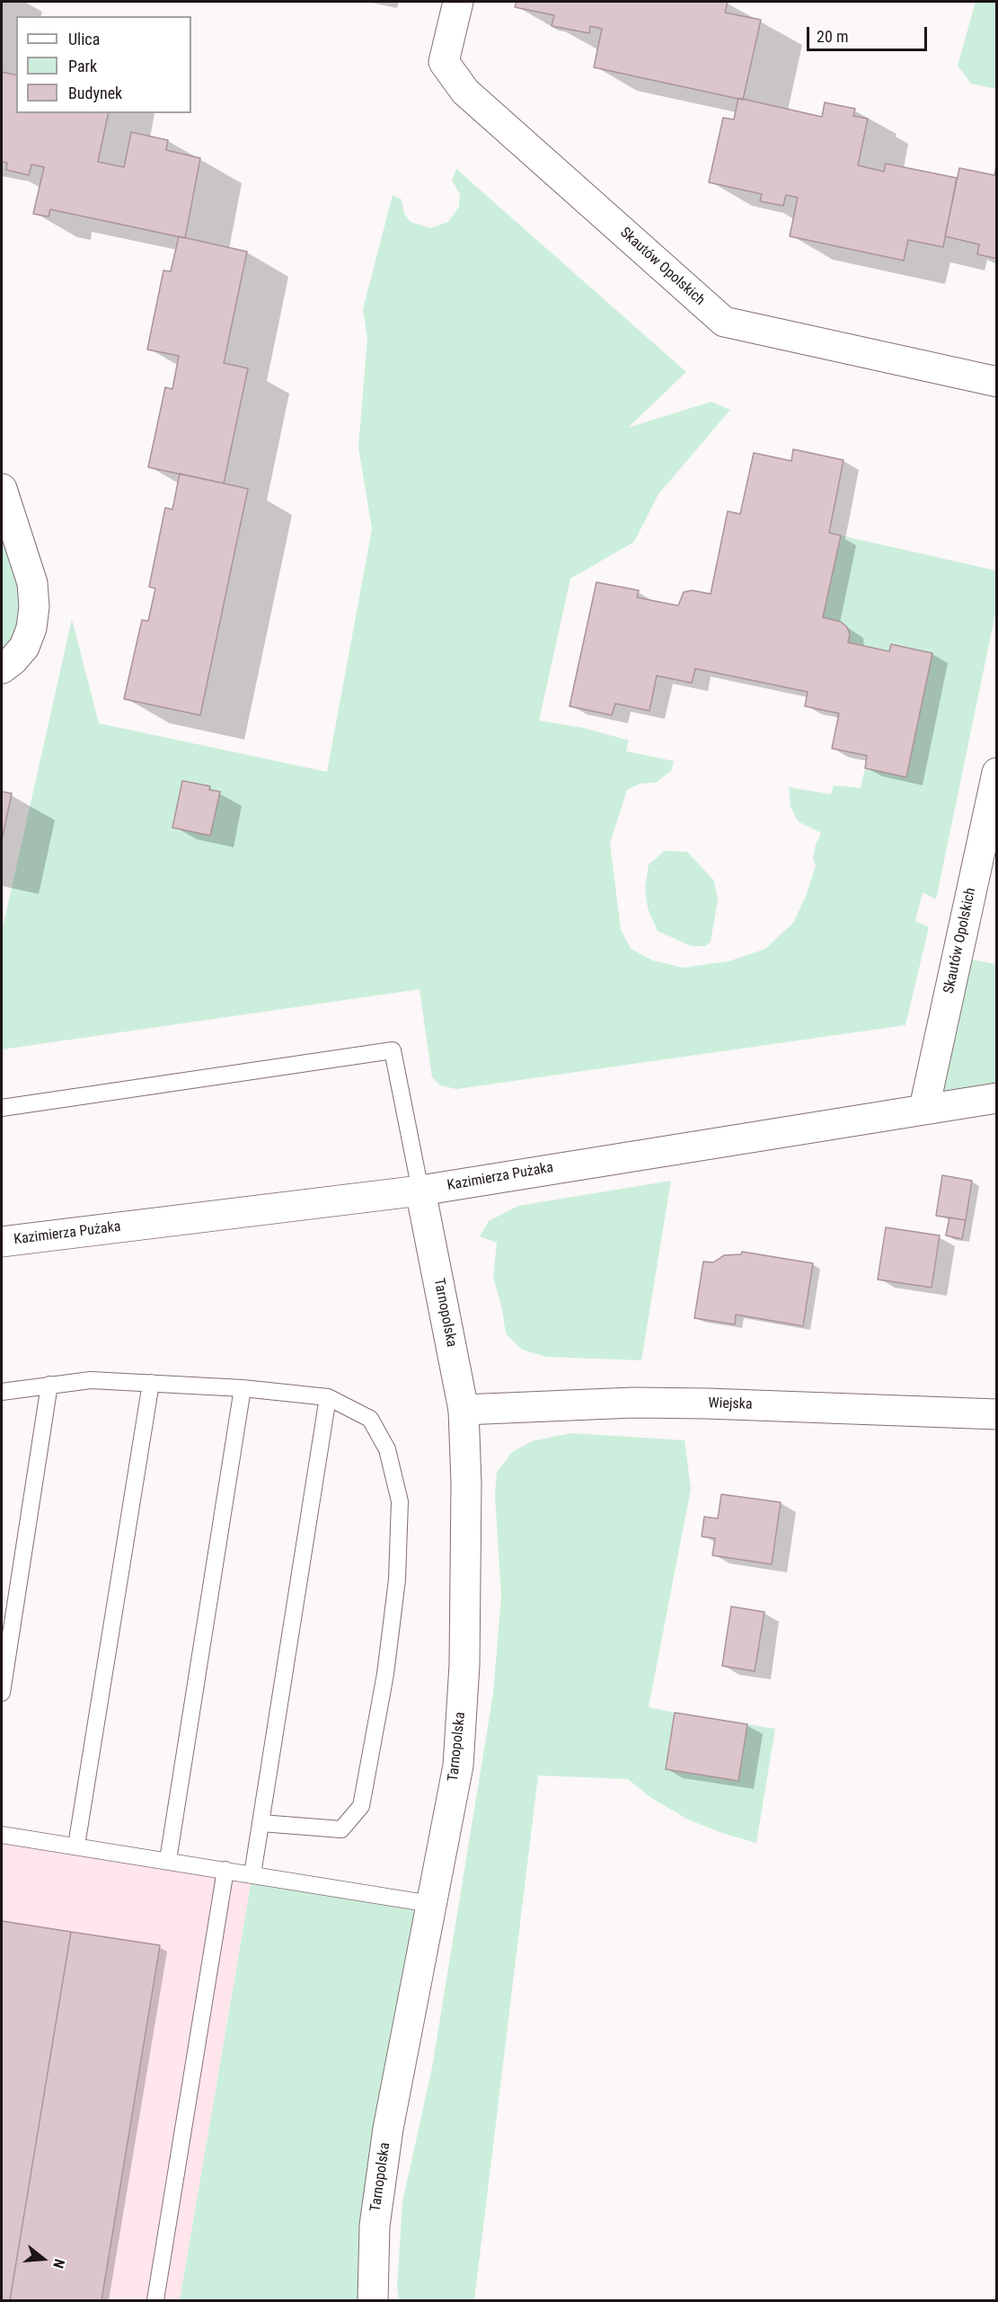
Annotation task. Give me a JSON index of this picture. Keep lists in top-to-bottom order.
{
  "streets": {
    "street": [
      "Skautów Opolskich",
      "Kazimierza Pużaka",
      "Tarnopolska",
      "Wiejska"
    ]
  },
  "crossings": [
    ["Skautów Opolskich", "Kazimierza Pużaka"],
    ["Kazimierza Pużaka", "Tarnopolska"],
    ["Tarnopolska", "Wiejska"]
  ],
  "legend": ["Ulica", "Park", "Budynek"],
  "scale_bar": "20 m",
  "north": "right"
}
